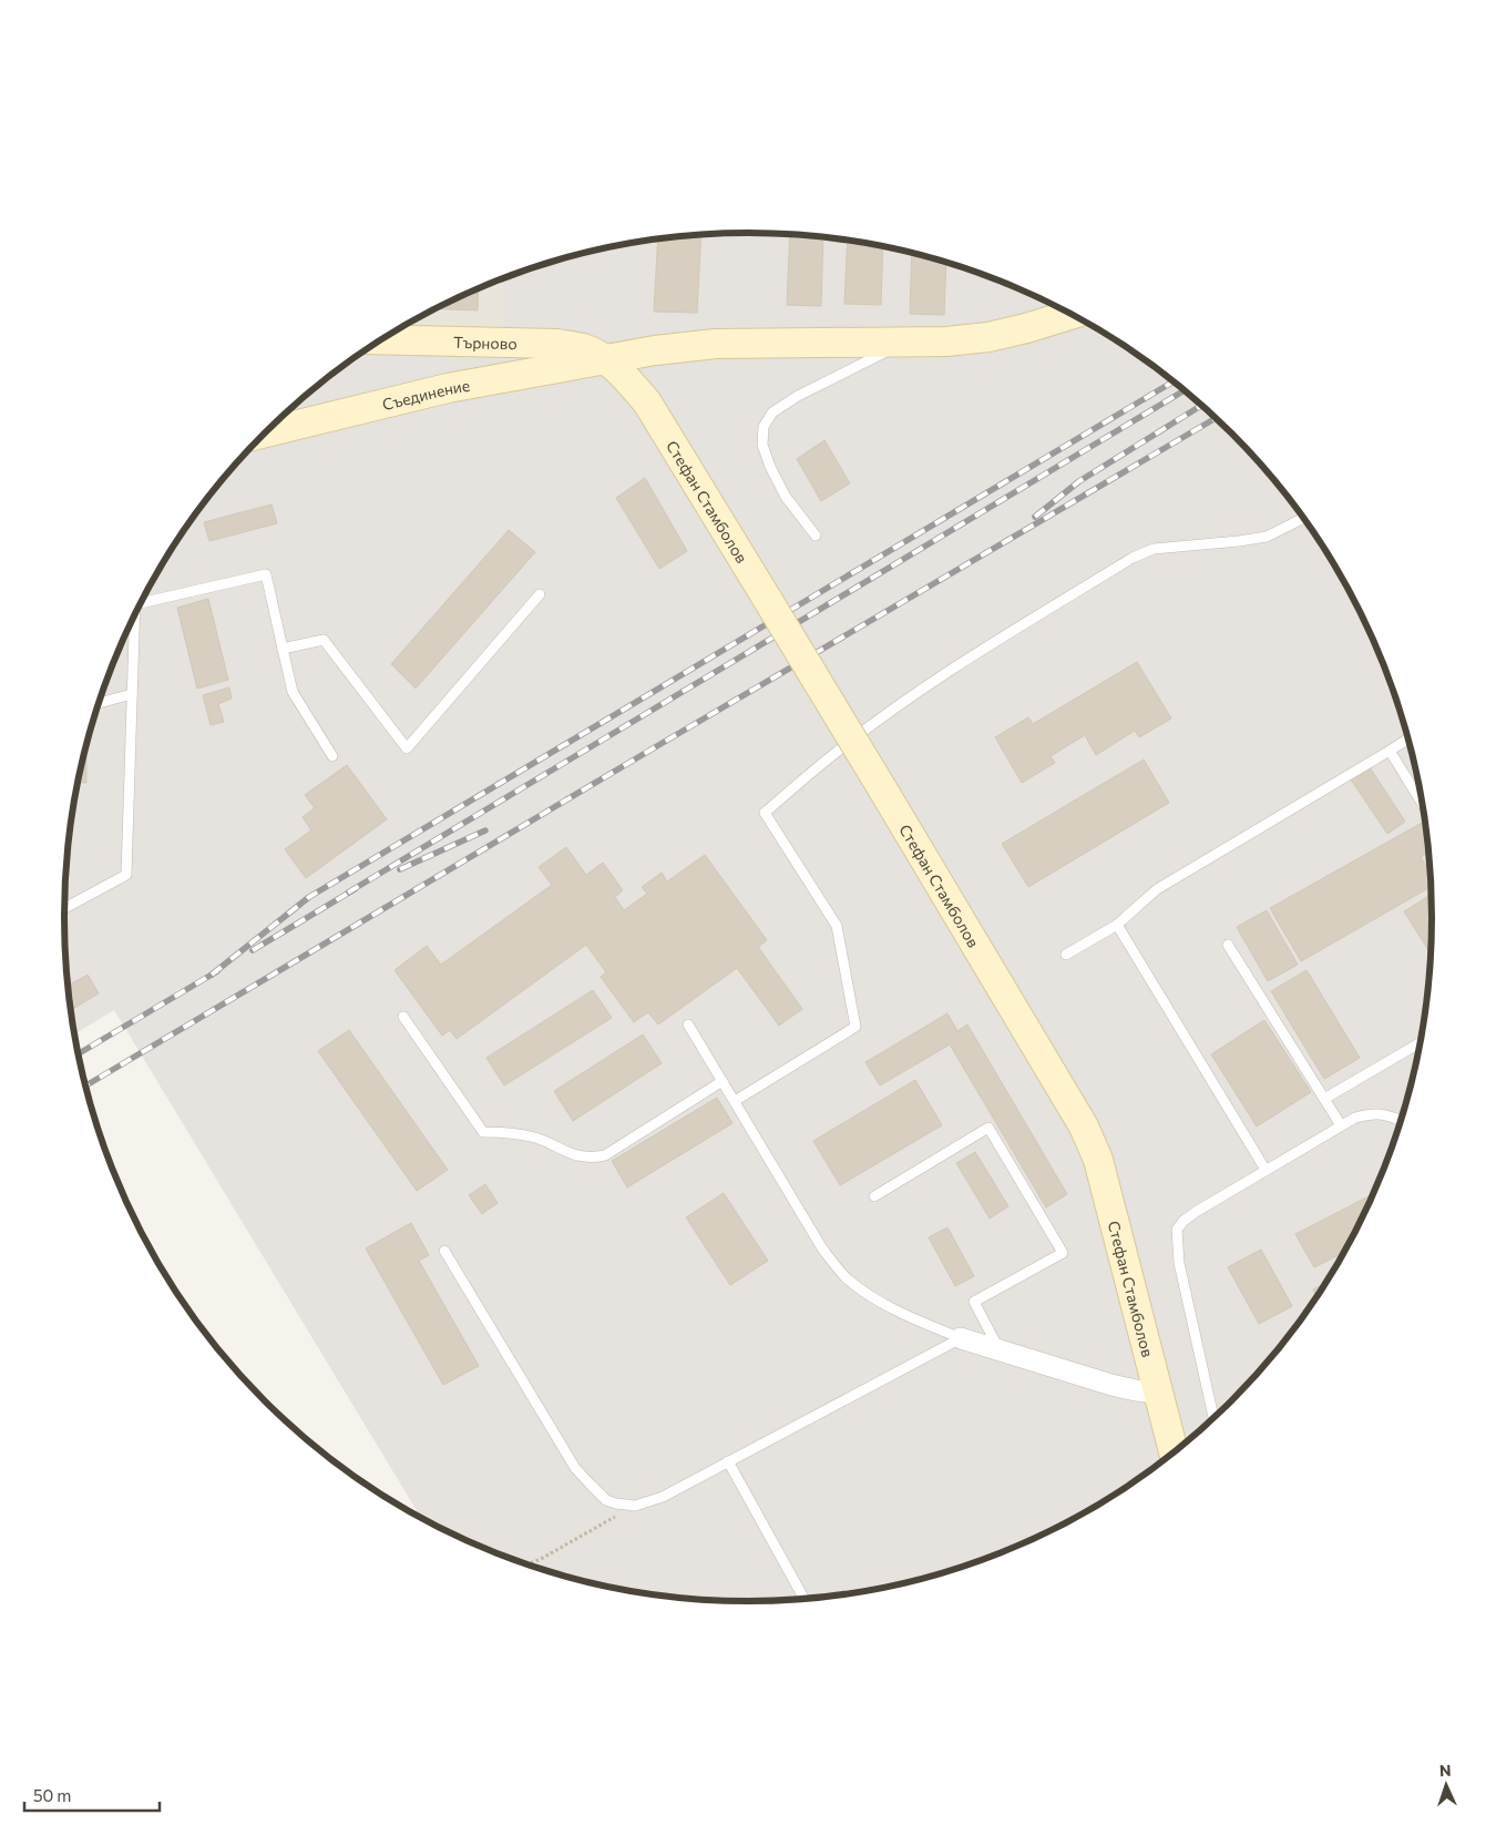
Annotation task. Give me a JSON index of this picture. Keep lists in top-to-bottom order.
{
  "streets": {
    "street": ["Търново", "Съединение", "Стефан Стамболов"]
  },
  "crossings": [
    ["Търново", "Съединение"],
    ["Търново", "Стефан Стамболов"],
    ["Съединение", "Стефан Стамболов"]
  ],
  "scale_bar": "50 m",
  "north": "top"
}
